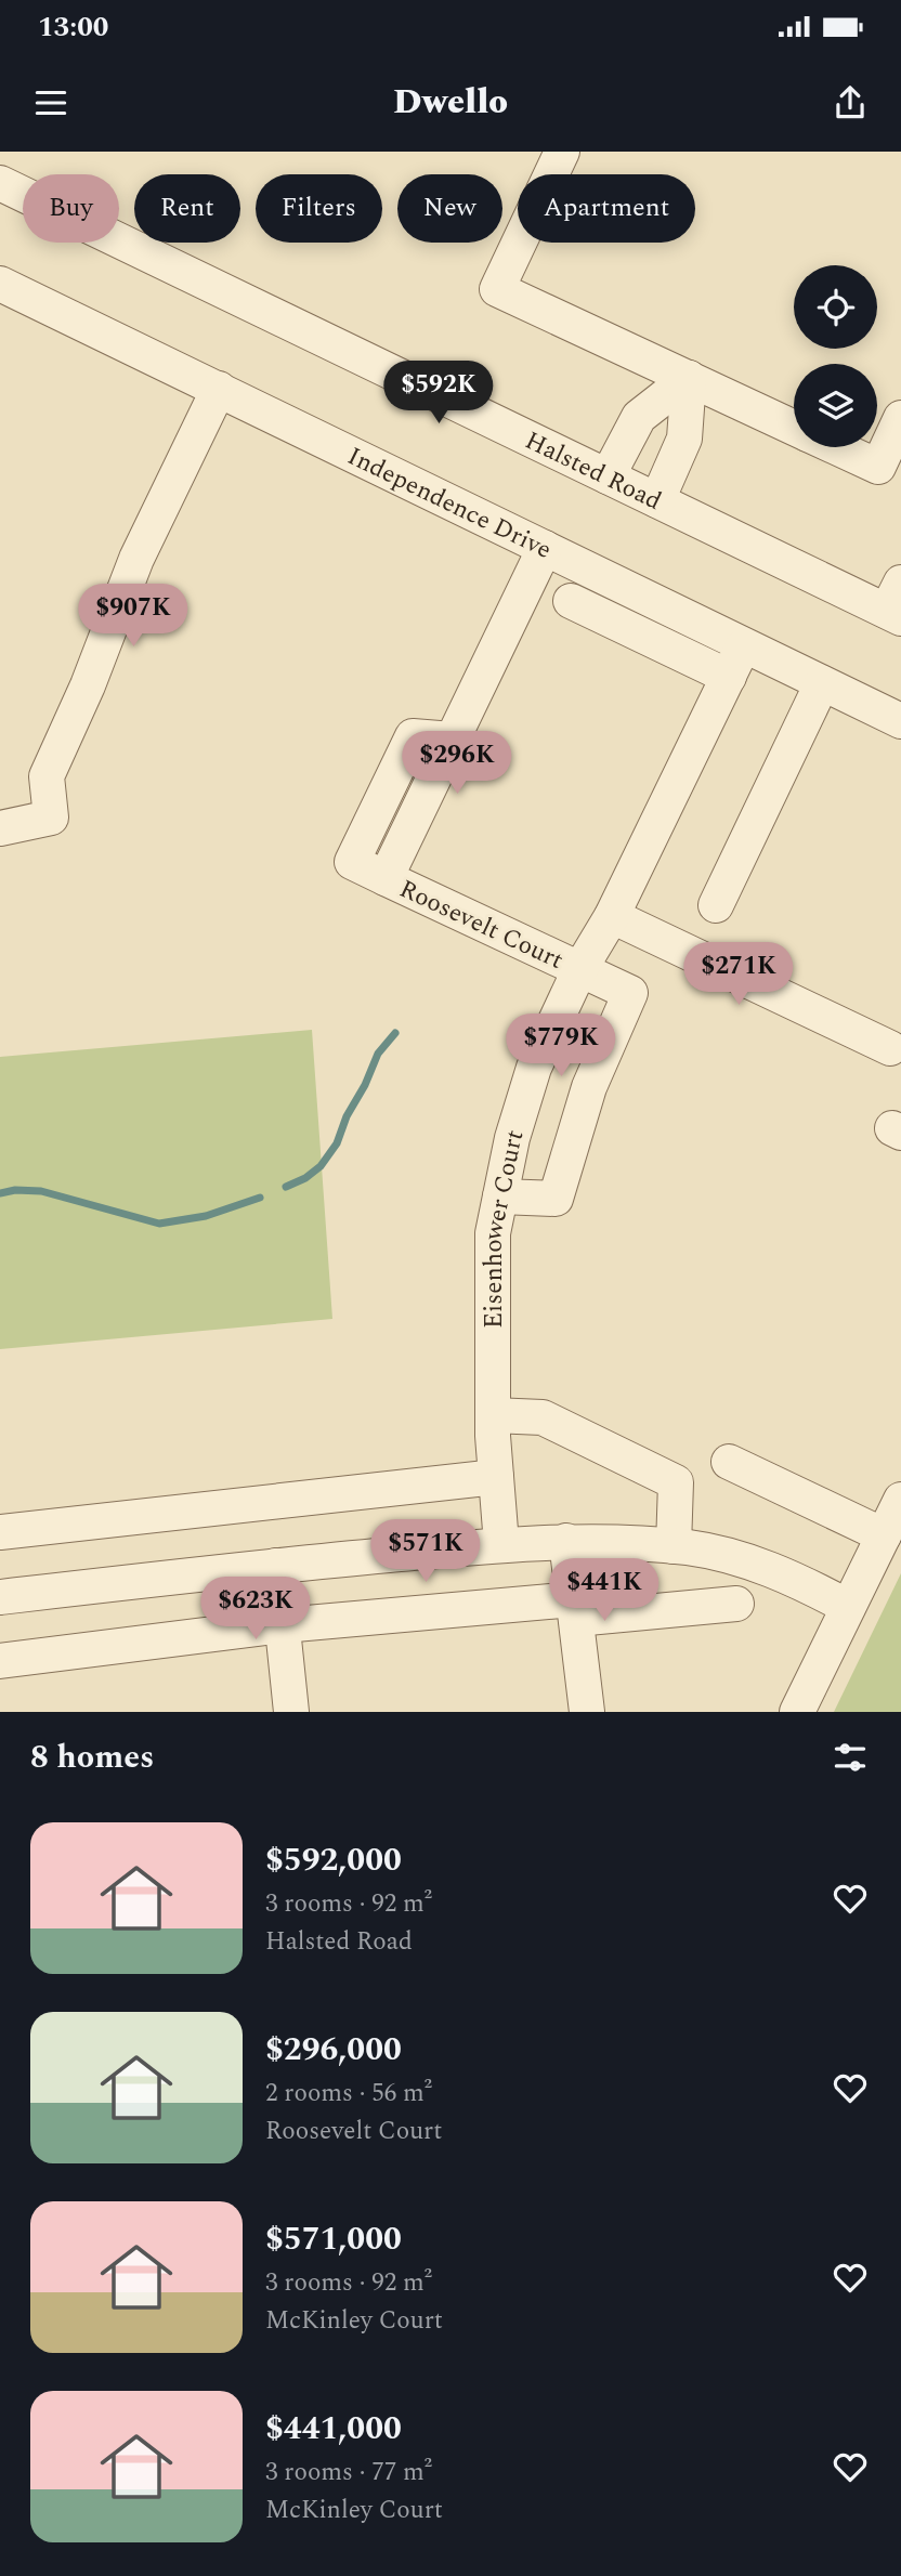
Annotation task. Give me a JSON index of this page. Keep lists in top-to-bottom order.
{
  "streets": {
    "street": [
      "Halsted Road",
      "Independence Drive",
      "Roosevelt Court",
      "Eisenhower Court"
    ]
  },
  "crossings": [
    ["Independence Drive", "Roosevelt Court"],
    ["Independence Drive", "Eisenhower Court"],
    ["Roosevelt Court", "Eisenhower Court"]
  ],
  "page": {
    "status": "13:00",
    "header": "Dwello",
    "chip": [
      "Buy",
      "Rent",
      "Filters",
      "New",
      "Apartment"
    ],
    "price": [
      "$592K",
      "$907K",
      "$296K",
      "$271K",
      "$779K",
      "$571K",
      "$441K",
      "$623K"
    ],
    "heading": "8 homes",
    "list": [
      {
        "name": "$592,000",
        "note": "3 rooms · 92 m² · Halsted Road"
      },
      {
        "name": "$296,000",
        "note": "2 rooms · 56 m² · Roosevelt Court"
      },
      {
        "name": "$571,000",
        "note": "3 rooms · 92 m² · McKinley Court"
      },
      {
        "name": "$441,000",
        "note": "3 rooms · 77 m² · McKinley Court"
      }
    ]
  }
}
